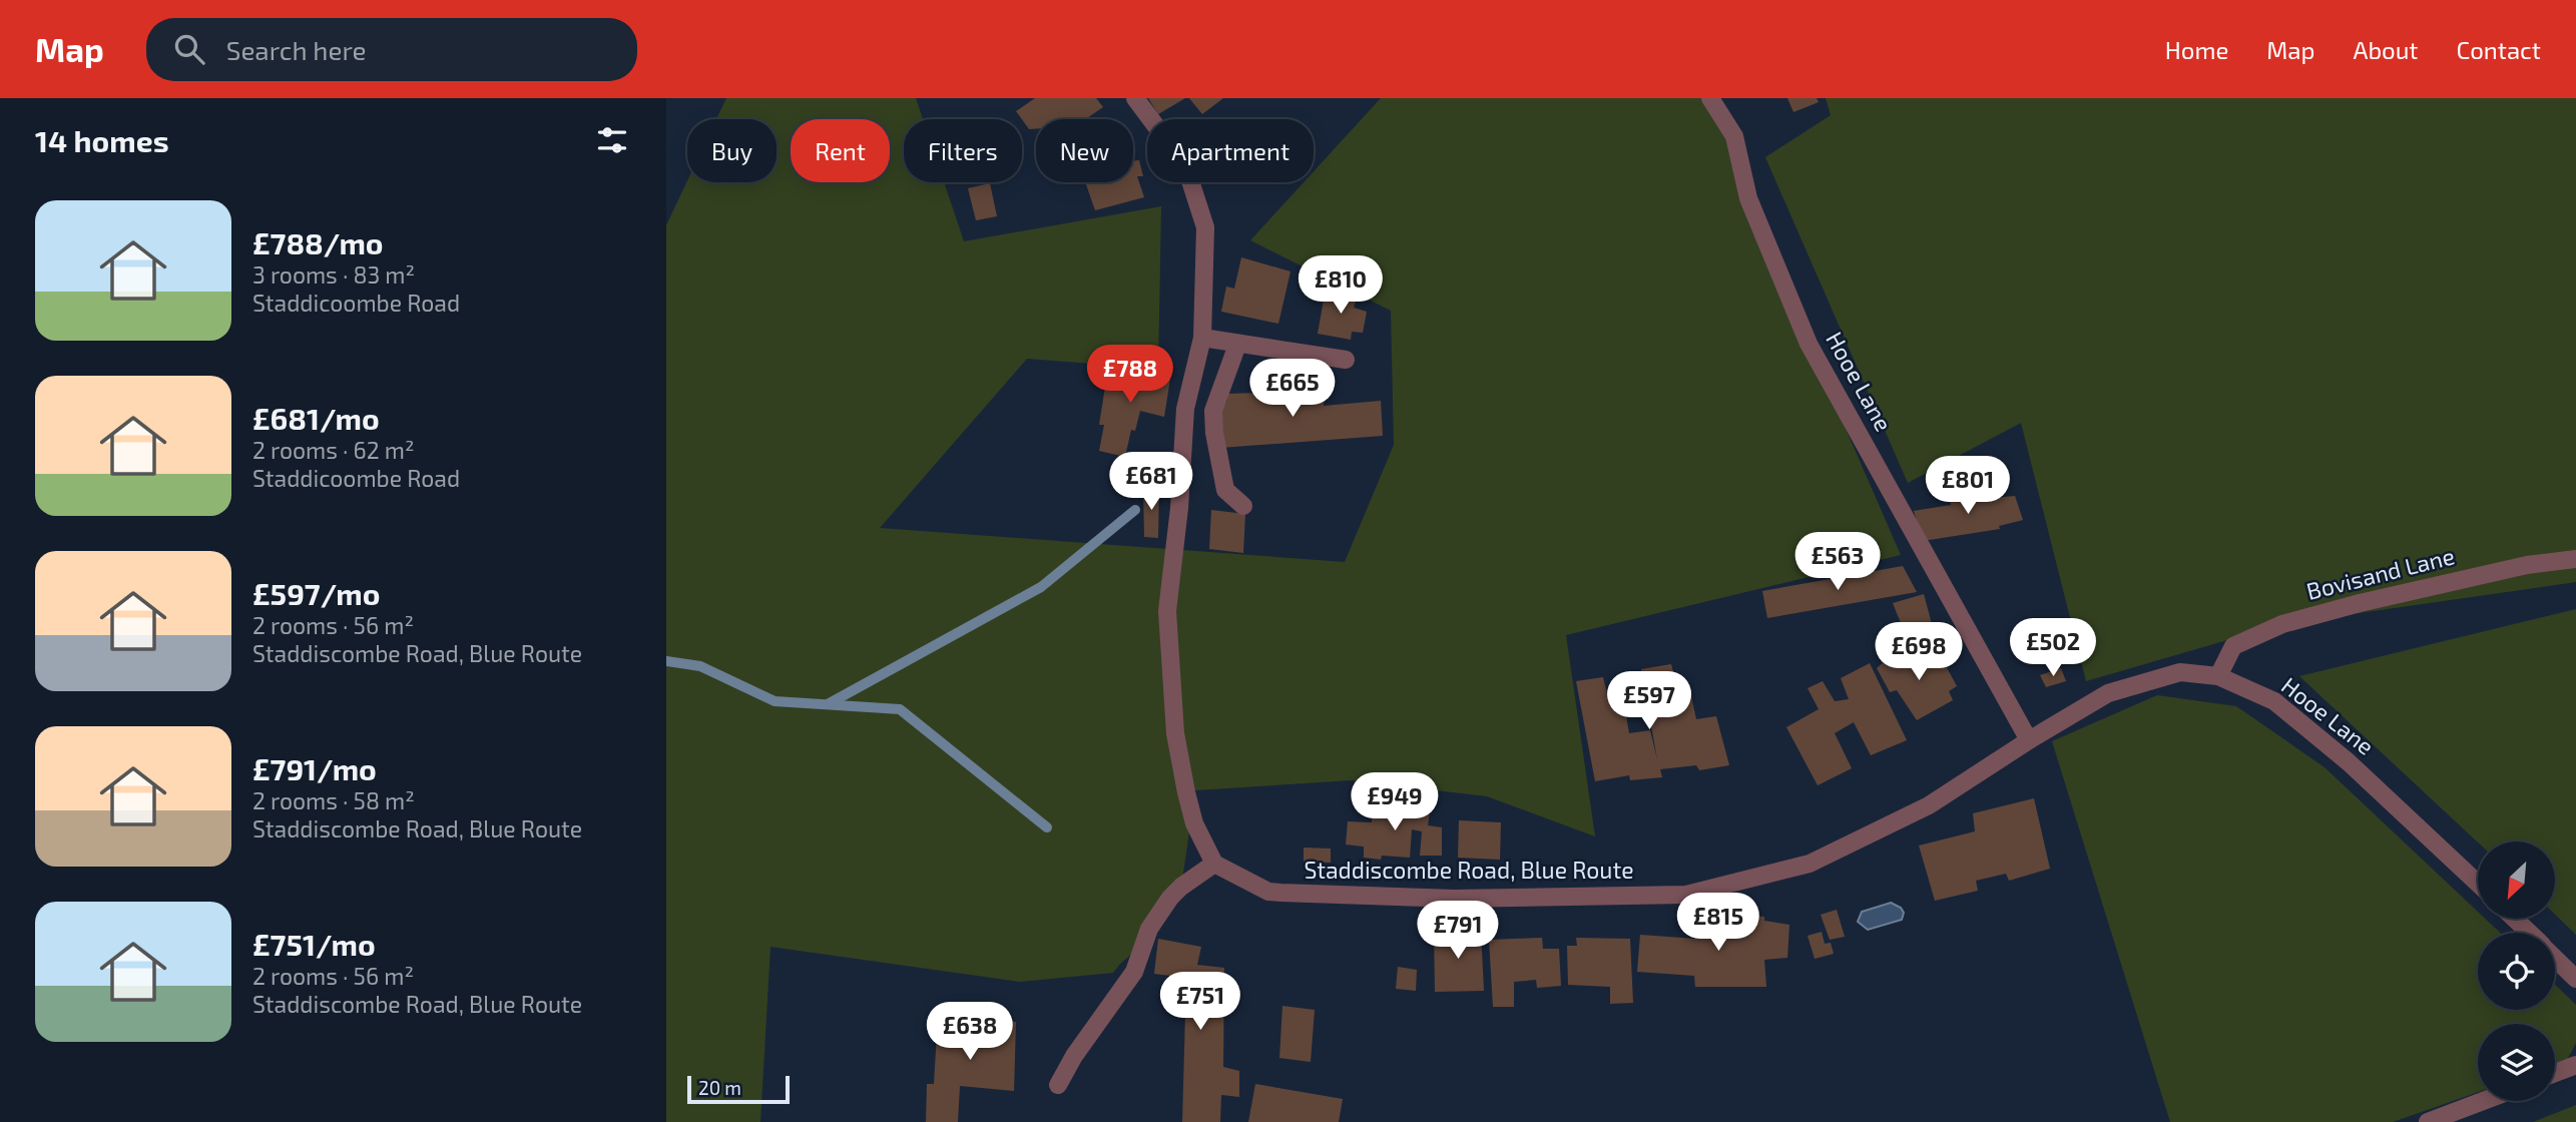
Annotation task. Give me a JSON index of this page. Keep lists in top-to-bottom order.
{
  "streets": {
    "street": ["Hooe Lane", "Bovisand Lane", "Staddiscombe Road, Blue Route"]
  },
  "crossings": [
    ["Hooe Lane", "Bovisand Lane"],
    ["Hooe Lane", "Staddiscombe Road, Blue Route"]
  ],
  "scale_bar": "20 m",
  "north": "bottom left",
  "page": {
    "header": "Map",
    "search": "Search here",
    "nav": [
      "Home",
      "Map",
      "About",
      "Contact"
    ],
    "heading": "14 homes",
    "chip": [
      "Buy",
      "Rent",
      "Filters",
      "New",
      "Apartment"
    ],
    "list": [
      {
        "name": "£788/mo",
        "note": "3 rooms · 83 m² · Staddicoombe Road"
      },
      {
        "name": "£681/mo",
        "note": "2 rooms · 62 m² · Staddicoombe Road"
      },
      {
        "name": "£597/mo",
        "note": "2 rooms · 56 m² · Staddiscombe Road, Blue Route"
      },
      {
        "name": "£791/mo",
        "note": "2 rooms · 58 m² · Staddiscombe Road, Blue Route"
      },
      {
        "name": "£751/mo",
        "note": "2 rooms · 56 m² · Staddiscombe Road, Blue Route"
      }
    ],
    "price": [
      "£810",
      "£788",
      "£665",
      "£681",
      "£801",
      "£563",
      "£502",
      "£698",
      "£597",
      "£949",
      "£815",
      "£791",
      "£751",
      "£638"
    ],
    "scale": "20 m"
  }
}
